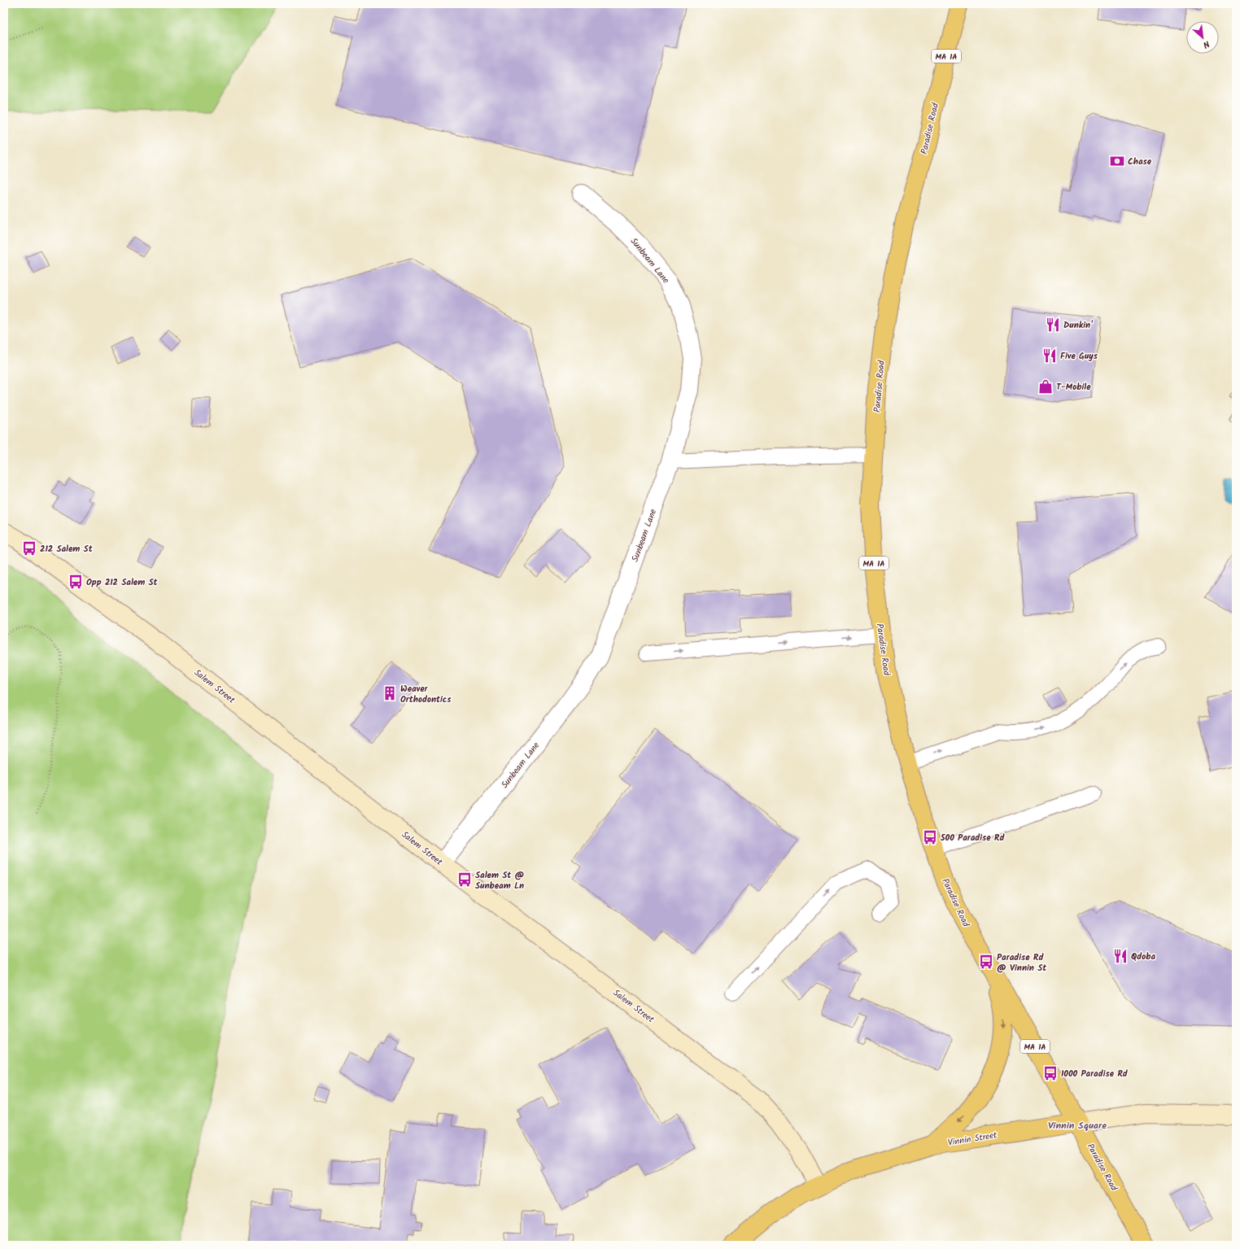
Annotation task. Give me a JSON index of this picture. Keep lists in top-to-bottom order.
{
  "streets": {
    "main road": [
      "MA 1A",
      "Paradise Road",
      "Salem Street",
      "Vinnin Street"
    ],
    "street": ["Sunbeam Lane"]
  },
  "crossings": [
    ["Paradise Road", "Vinnin Street"],
    ["Sunbeam Lane", "Salem Street"],
    ["Salem Street", "Vinnin Street"]
  ],
  "districts": ["Vinnin Square"],
  "places": {
    "bank": ["Chase"],
    "restaurant": ["Dunkin'", "Five Guys", "Qdoba"],
    "shop": ["T-Mobile"],
    "bus stop": [
      "212 Salem St",
      "Opp 212 Salem St",
      "500 Paradise Rd",
      "Salem St @ Sunbeam Ln",
      "Paradise Rd @ Vinnin St",
      "1000 Paradise Rd"
    ],
    "building": ["Weaver Orthodontics"]
  },
  "north": "bottom right"
}
